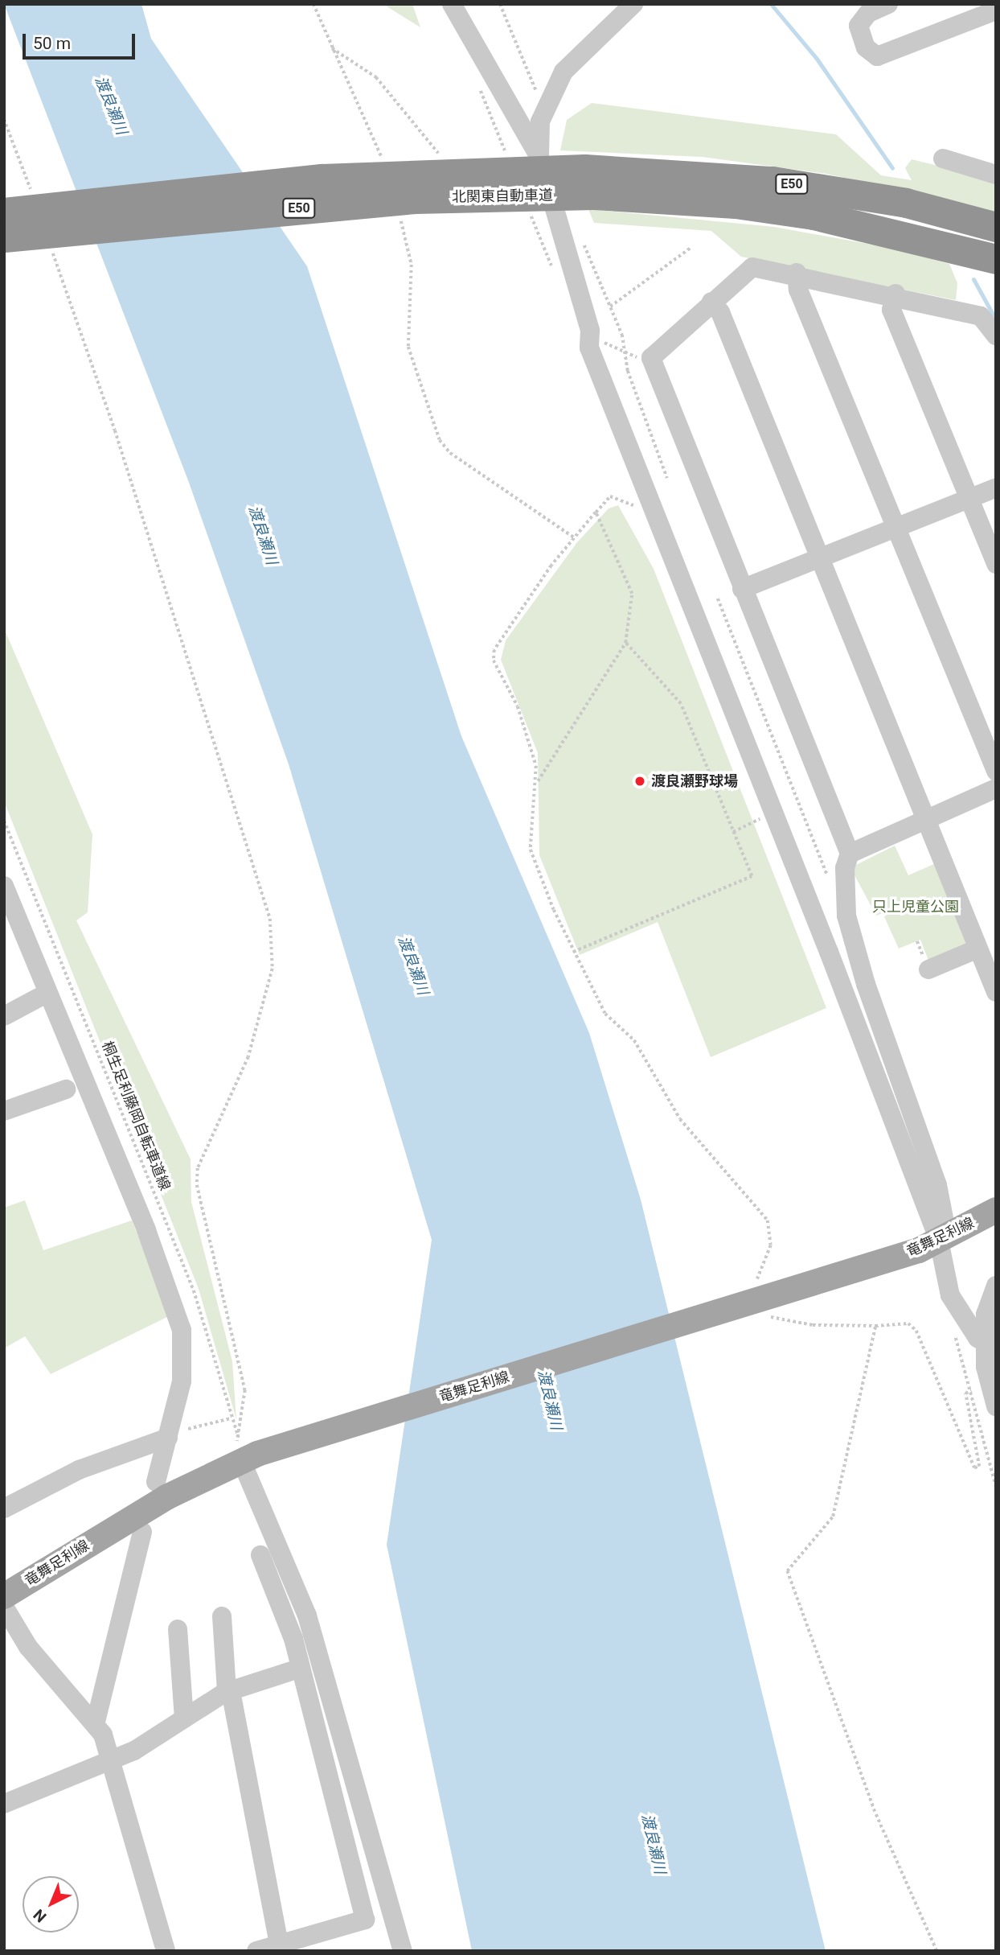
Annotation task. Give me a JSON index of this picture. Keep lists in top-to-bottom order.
{
  "streets": {
    "highway": ["E50", "北関東自動車道"],
    "main road": ["竜舞足利線"],
    "path": ["桐生足利藤岡自転車道線"]
  },
  "water": ["渡良瀬川"],
  "parks": ["只上児童公園"],
  "places": ["渡良瀬野球場"],
  "scale_bar": "50 m",
  "north": "bottom left"
}
